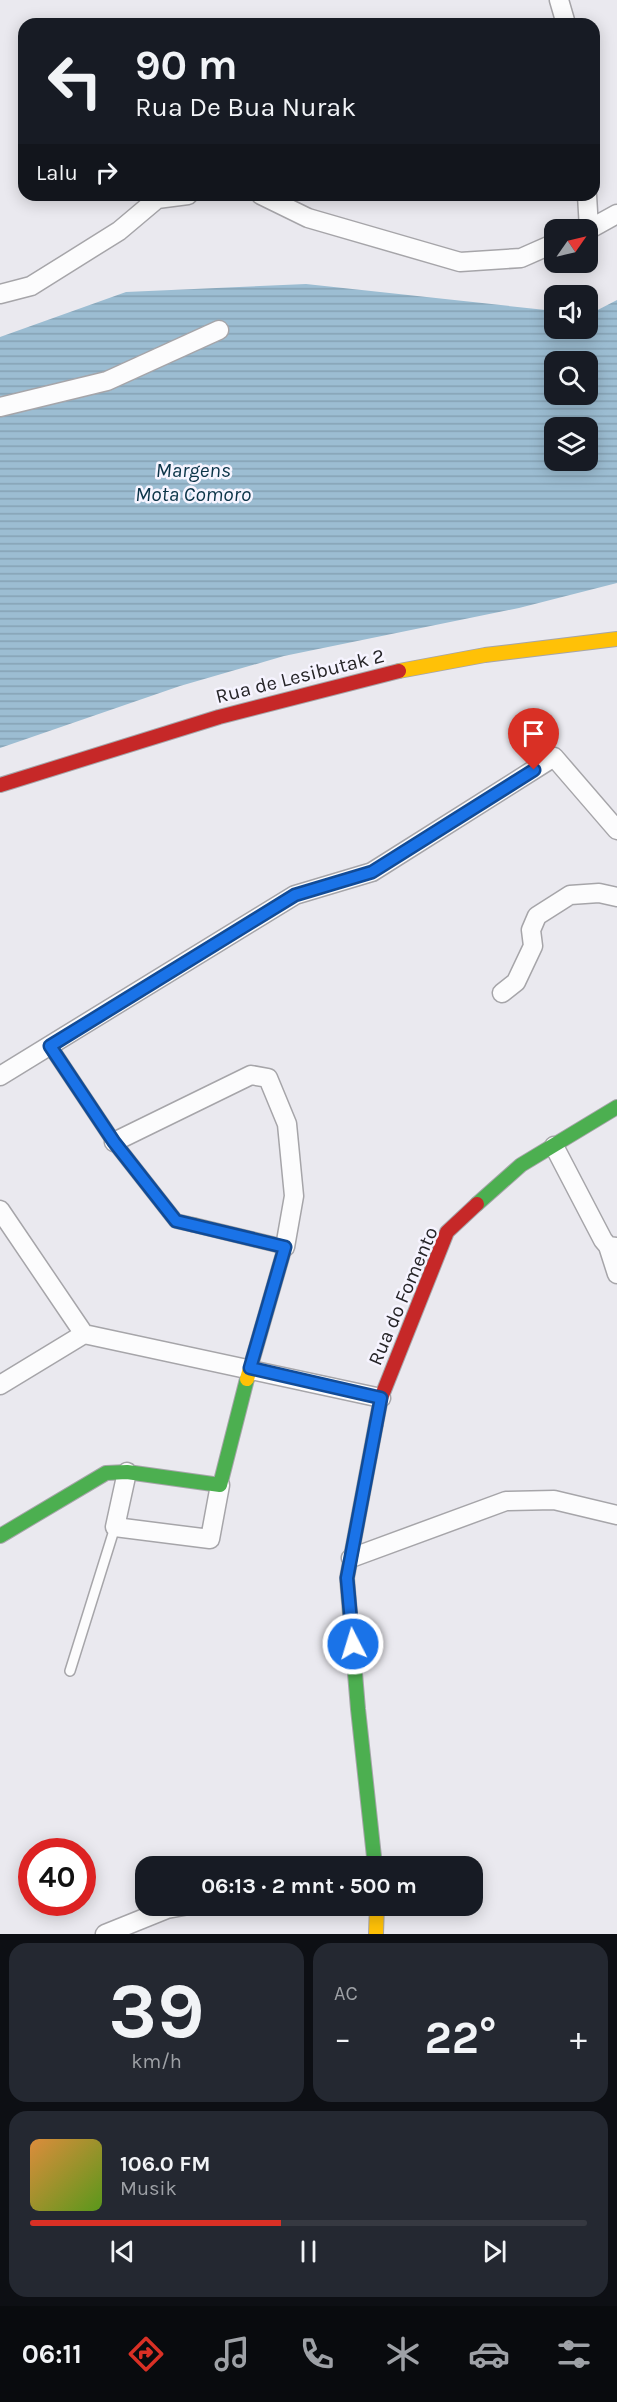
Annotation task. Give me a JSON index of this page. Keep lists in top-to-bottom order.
{
  "streets": {
    "street": ["Rua de Lesibutak 2", "Rua do Fomento"]
  },
  "water": ["Margens Mota Comoro"],
  "north": "top right",
  "page": {
    "turn": ["90 m", "Rua De Bua Nurak"],
    "then": "Lalu",
    "limit": "40",
    "trip": "06:13 · 2 mnt · 500 m",
    "tile": [
      ["39", "km/h"],
      "AC"
    ],
    "heat": ["−", "22°", "+"],
    "song": ["106.0 FM", "Musik"],
    "tabs": "06:11"
  }
}
